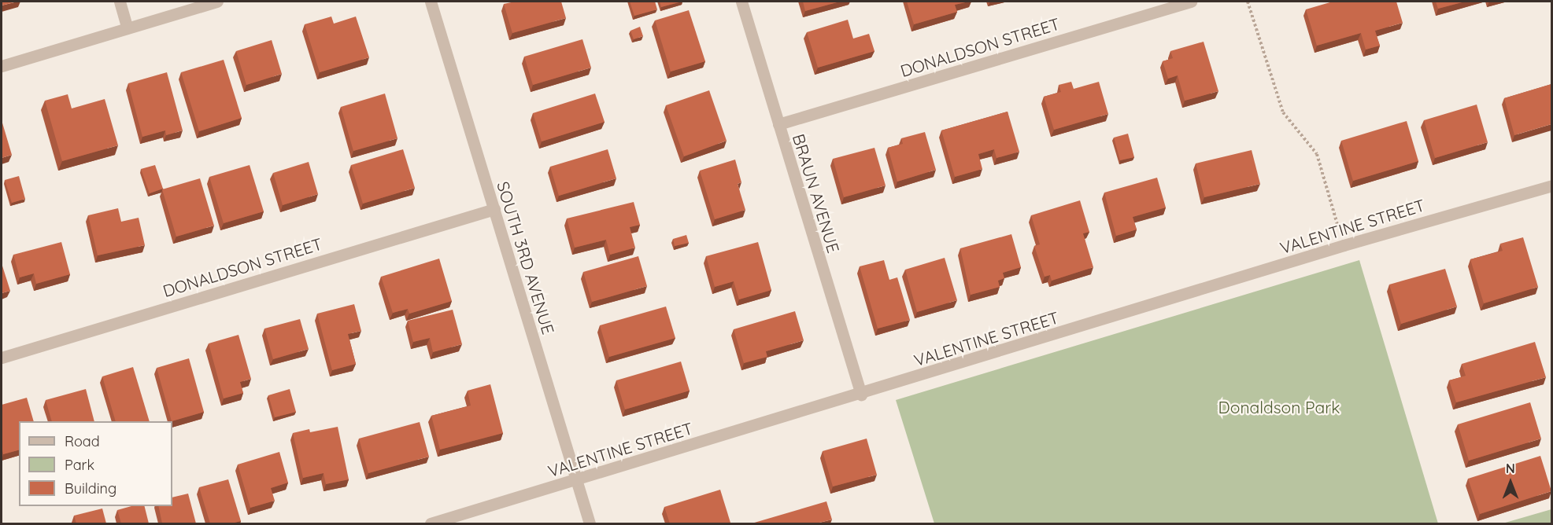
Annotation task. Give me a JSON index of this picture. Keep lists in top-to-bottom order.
{
  "streets": {
    "street": [
      "DONALDSON STREET",
      "BRAUN AVENUE",
      "VALENTINE STREET",
      "SOUTH 3RD AVENUE"
    ]
  },
  "crossings": [
    ["DONALDSON STREET", "BRAUN AVENUE"],
    ["DONALDSON STREET", "SOUTH 3RD AVENUE"],
    ["BRAUN AVENUE", "VALENTINE STREET"],
    ["VALENTINE STREET", "SOUTH 3RD AVENUE"]
  ],
  "parks": ["Donaldson Park"],
  "legend": ["Road", "Park", "Building"],
  "north": "top"
}
